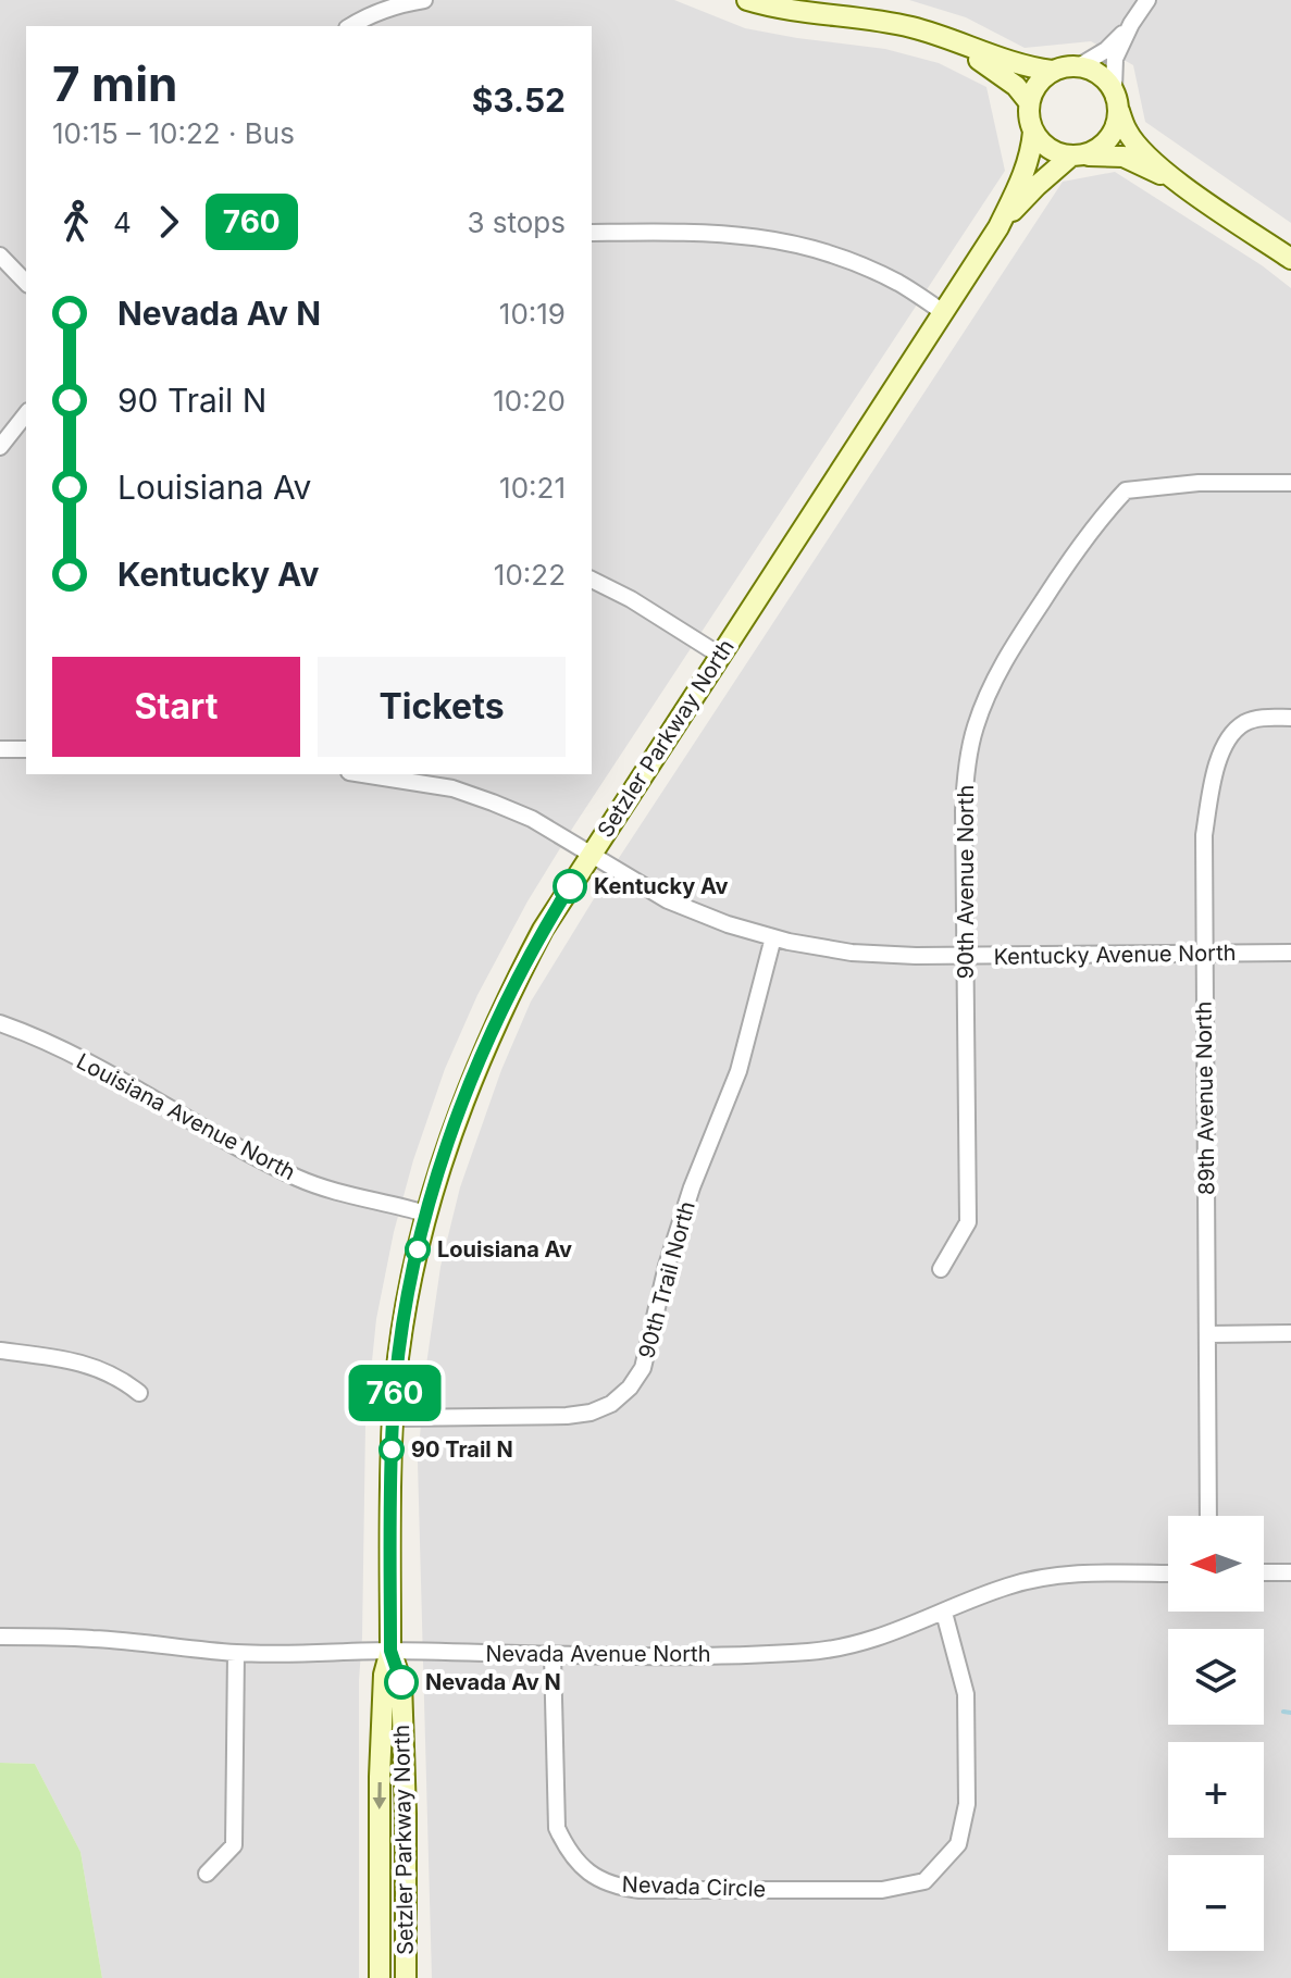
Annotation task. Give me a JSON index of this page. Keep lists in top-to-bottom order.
{
  "streets": {
    "street": [
      "Setzler Parkway North",
      "90th Avenue North",
      "Kentucky Avenue North",
      "89th Avenue North",
      "Louisiana Avenue North",
      "90th Trail North",
      "Nevada Avenue North",
      "Nevada Circle"
    ]
  },
  "crossings": [
    ["Setzler Parkway North", "Kentucky Avenue North"],
    ["Setzler Parkway North", "Louisiana Avenue North"],
    ["Setzler Parkway North", "90th Trail North"],
    ["Setzler Parkway North", "Nevada Avenue North"],
    ["90th Avenue North", "Kentucky Avenue North"],
    ["Kentucky Avenue North", "89th Avenue North"],
    ["Kentucky Avenue North", "90th Trail North"],
    ["Nevada Avenue North", "Nevada Circle"]
  ],
  "places": [
    "Kentucky Av",
    "Louisiana Av",
    "90 Trail N",
    "Nevada Av N"
  ],
  "lines": ["bus line 760"],
  "north": "left",
  "page": {
    "on_map": "760",
    "heading": ["7 min", "10:15 – 10:22 · Bus", "$3.52"],
    "legs": ["4", "760", "3 stops"],
    "list": [
      {
        "name": "Nevada Av N",
        "value": "10:19"
      },
      {
        "name": "90 Trail N",
        "value": "10:20"
      },
      {
        "name": "Louisiana Av",
        "value": "10:21"
      },
      {
        "name": "Kentucky Av",
        "value": "10:22"
      }
    ],
    "buttons": ["Start", "Tickets"],
    "map_buttons": ["+", "−"]
  }
}
